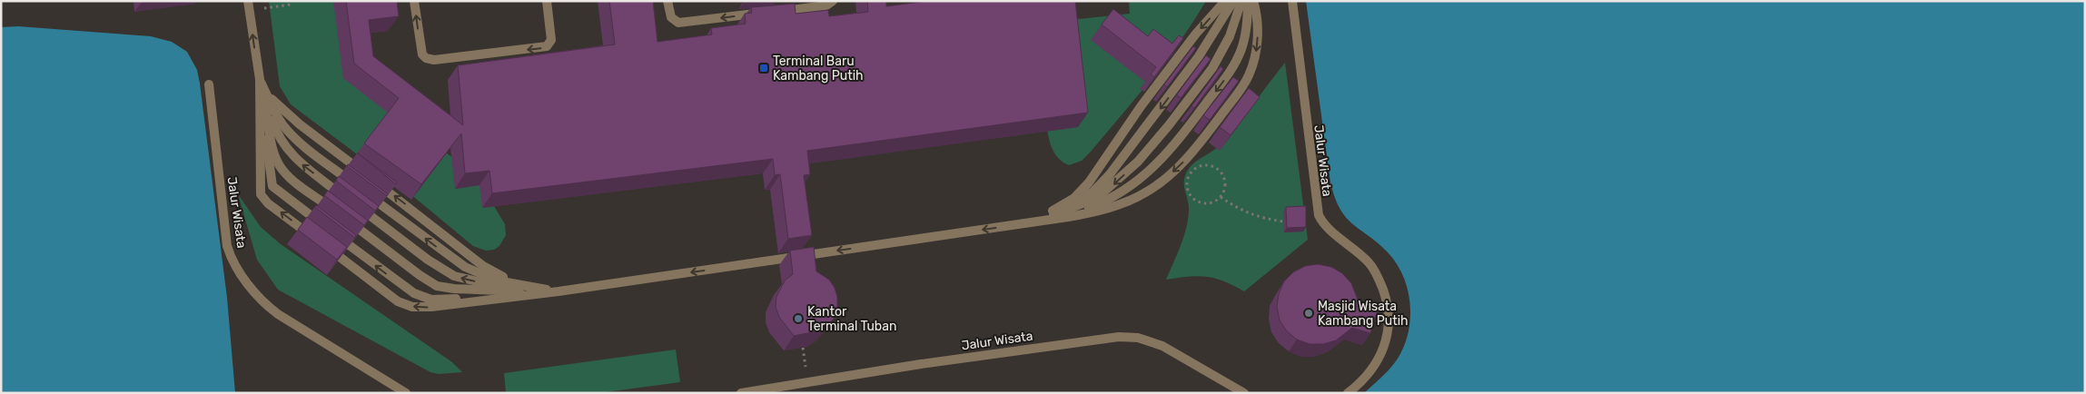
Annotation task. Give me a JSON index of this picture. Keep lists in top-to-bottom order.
{
  "streets": {
    "lane": ["Jalur Wisata"]
  },
  "places": {
    "transit": ["Terminal Baru Kambang Putih"],
    "other": ["Masjid Wisata Kambang Putih", "Kantor Terminal Tuban"]
  }
}
